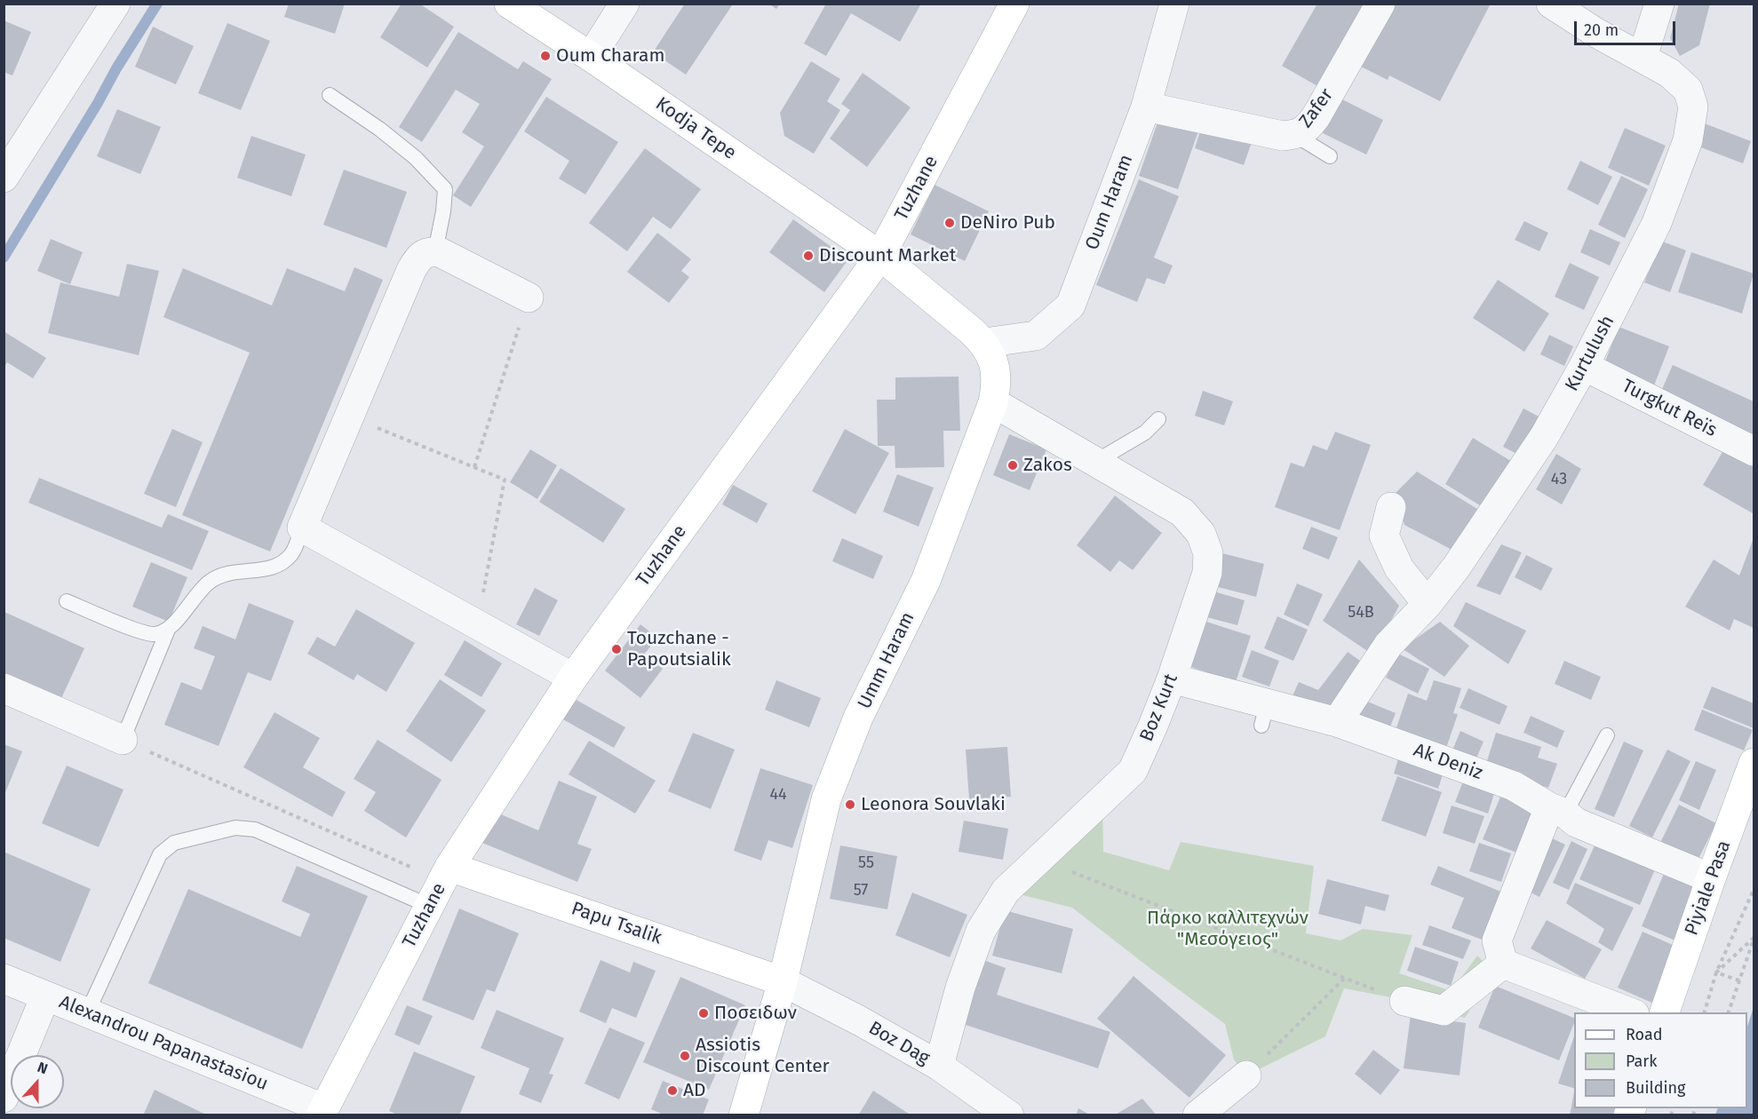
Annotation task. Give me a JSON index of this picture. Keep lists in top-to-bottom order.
{
  "streets": {
    "street": [
      "Zafer",
      "Kodja Tepe",
      "Tuzhane",
      "Oum Haram",
      "Kurtulush",
      "Turgkut Reïs",
      "Umm Haram",
      "Boz Kurt",
      "Ak Deniz",
      "Piyiale Pasa",
      "Papu Tsalik",
      "Alexandrou Papanastasiou",
      "Boz Dag"
    ]
  },
  "crossings": [
    ["Zafer", "Oum Haram"],
    ["Kodja Tepe", "Tuzhane"],
    ["Kodja Tepe", "Umm Haram"],
    ["Tuzhane", "Umm Haram"],
    ["Tuzhane", "Papu Tsalik"],
    ["Tuzhane", "Alexandrou Papanastasiou"],
    ["Oum Haram", "Umm Haram"],
    ["Kurtulush", "Turgkut Reïs"],
    ["Kurtulush", "Ak Deniz"],
    ["Umm Haram", "Boz Kurt"],
    ["Umm Haram", "Papu Tsalik"],
    ["Umm Haram", "Boz Dag"],
    ["Boz Kurt", "Ak Deniz"],
    ["Boz Kurt", "Boz Dag"],
    ["Ak Deniz", "Piyiale Pasa"],
    ["Papu Tsalik", "Boz Dag"]
  ],
  "parks": ["Πάρκο καλλιτεχνών \"Μεσόγειος\""],
  "places": [
    "Oum Charam",
    "DeNiro Pub",
    "Discount Market",
    "Zakos",
    "Touzchane - Papoutsialik",
    "Leonora Souvlaki",
    "Ποσειδων",
    "Assiotis Discount Center",
    "AD"
  ],
  "house_numbers": [
    "43",
    "54B",
    "44",
    "55",
    "57"
  ],
  "legend": ["Road", "Park", "Building"],
  "scale_bar": "20 m",
  "north": "top"
}
